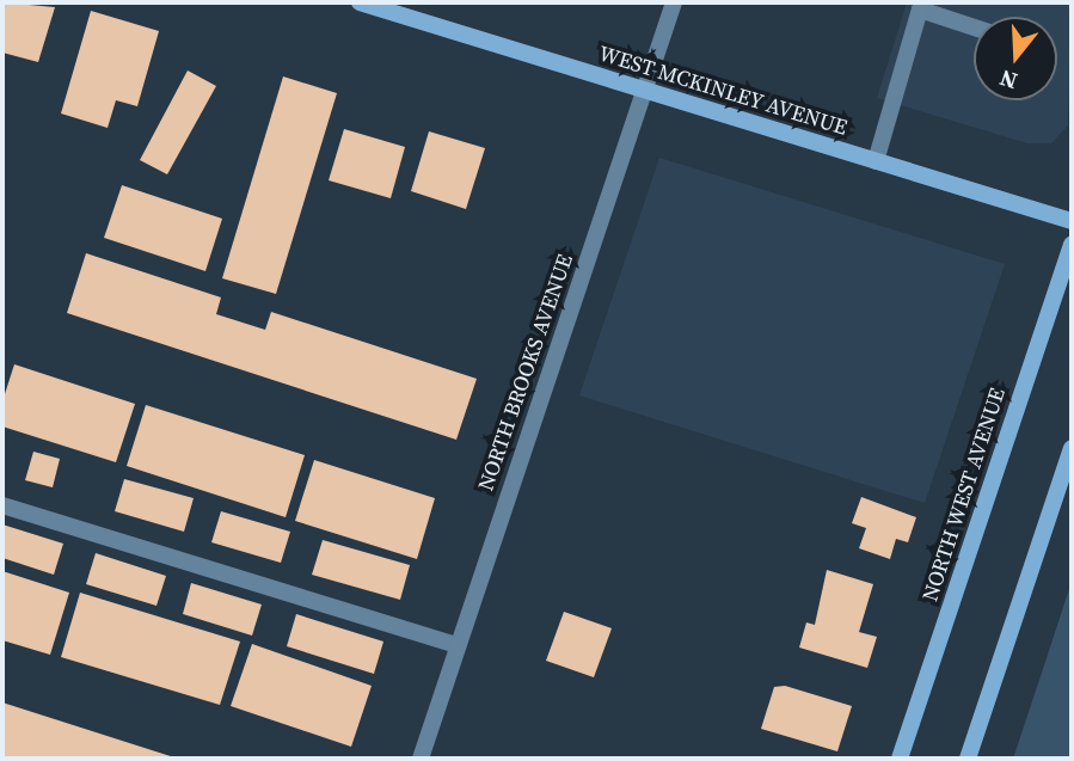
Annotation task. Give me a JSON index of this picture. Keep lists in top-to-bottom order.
{
  "streets": {
    "main road": ["WEST MCKINLEY AVENUE", "NORTH WEST AVENUE"],
    "street": ["NORTH BROOKS AVENUE"]
  },
  "crossings": [
    ["WEST MCKINLEY AVENUE", "NORTH BROOKS AVENUE"]
  ],
  "north": "bottom"
}
